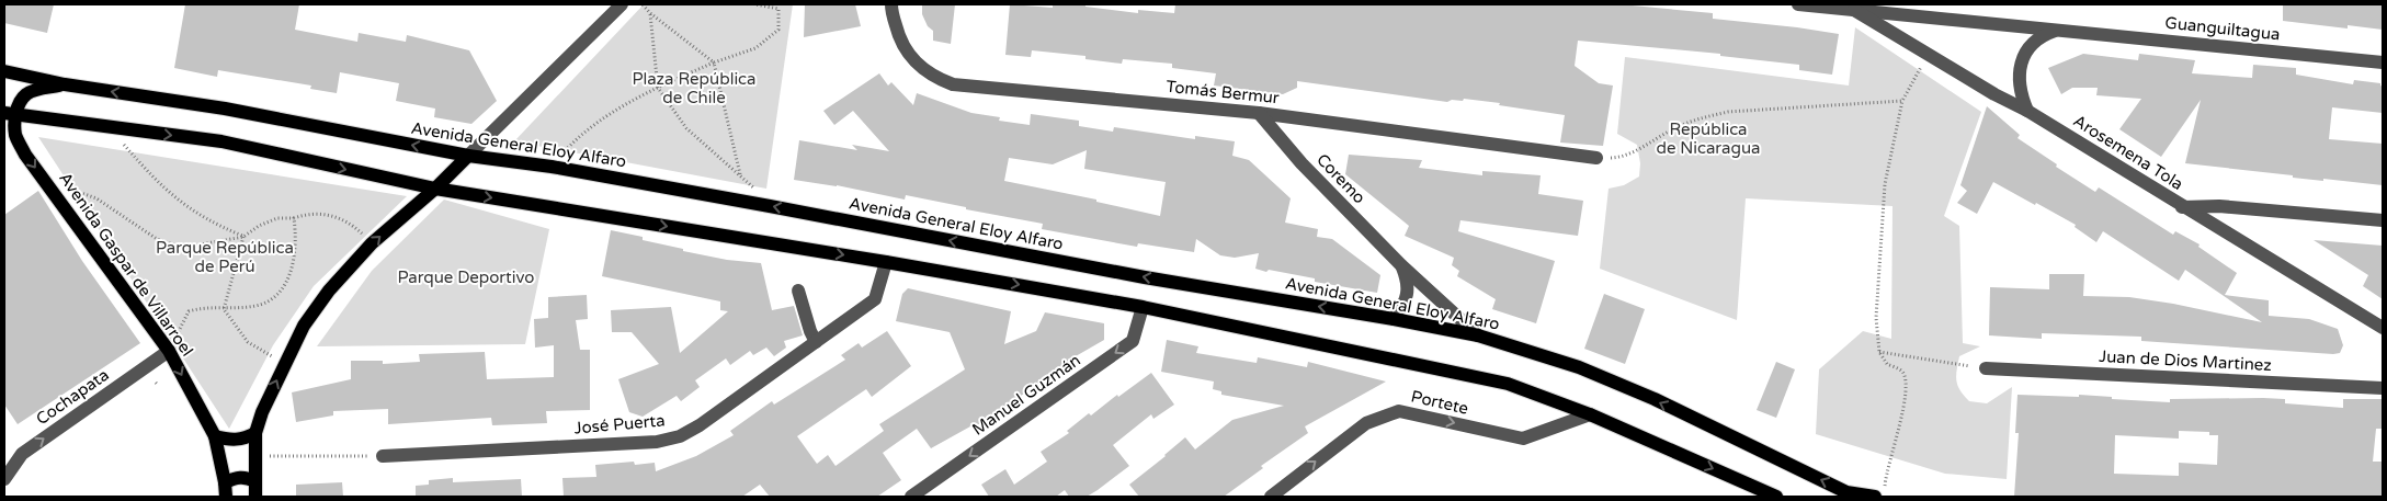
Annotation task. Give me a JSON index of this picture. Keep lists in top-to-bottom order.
{
  "streets": {
    "main road": ["Avenida General Eloy Alfaro", "Avenida Gaspar de Villarroel"],
    "street": [
      "Guanguiltagua",
      "Tomás Bermur",
      "Arosemena Tola",
      "Coremo",
      "Juan de Dios Martinez",
      "Manuel Guzmán",
      "Cochapata",
      "Portete",
      "José Puerta"
    ]
  },
  "crossings": [
    ["Guanguiltagua", "Arosemena Tola"],
    ["Tomás Bermur", "Coremo"],
    ["Avenida General Eloy Alfaro", "Coremo"],
    ["Avenida Gaspar de Villarroel", "Cochapata"]
  ],
  "one_way": [
    "Avenida Gaspar de Villarroel",
    "Manuel Guzmán",
    "Cochapata",
    "Portete"
  ],
  "parks": [
    "Plaza República de Chile",
    "República de Nicaragua",
    "Parque República de Perú",
    "Parque Deportivo"
  ]
}
